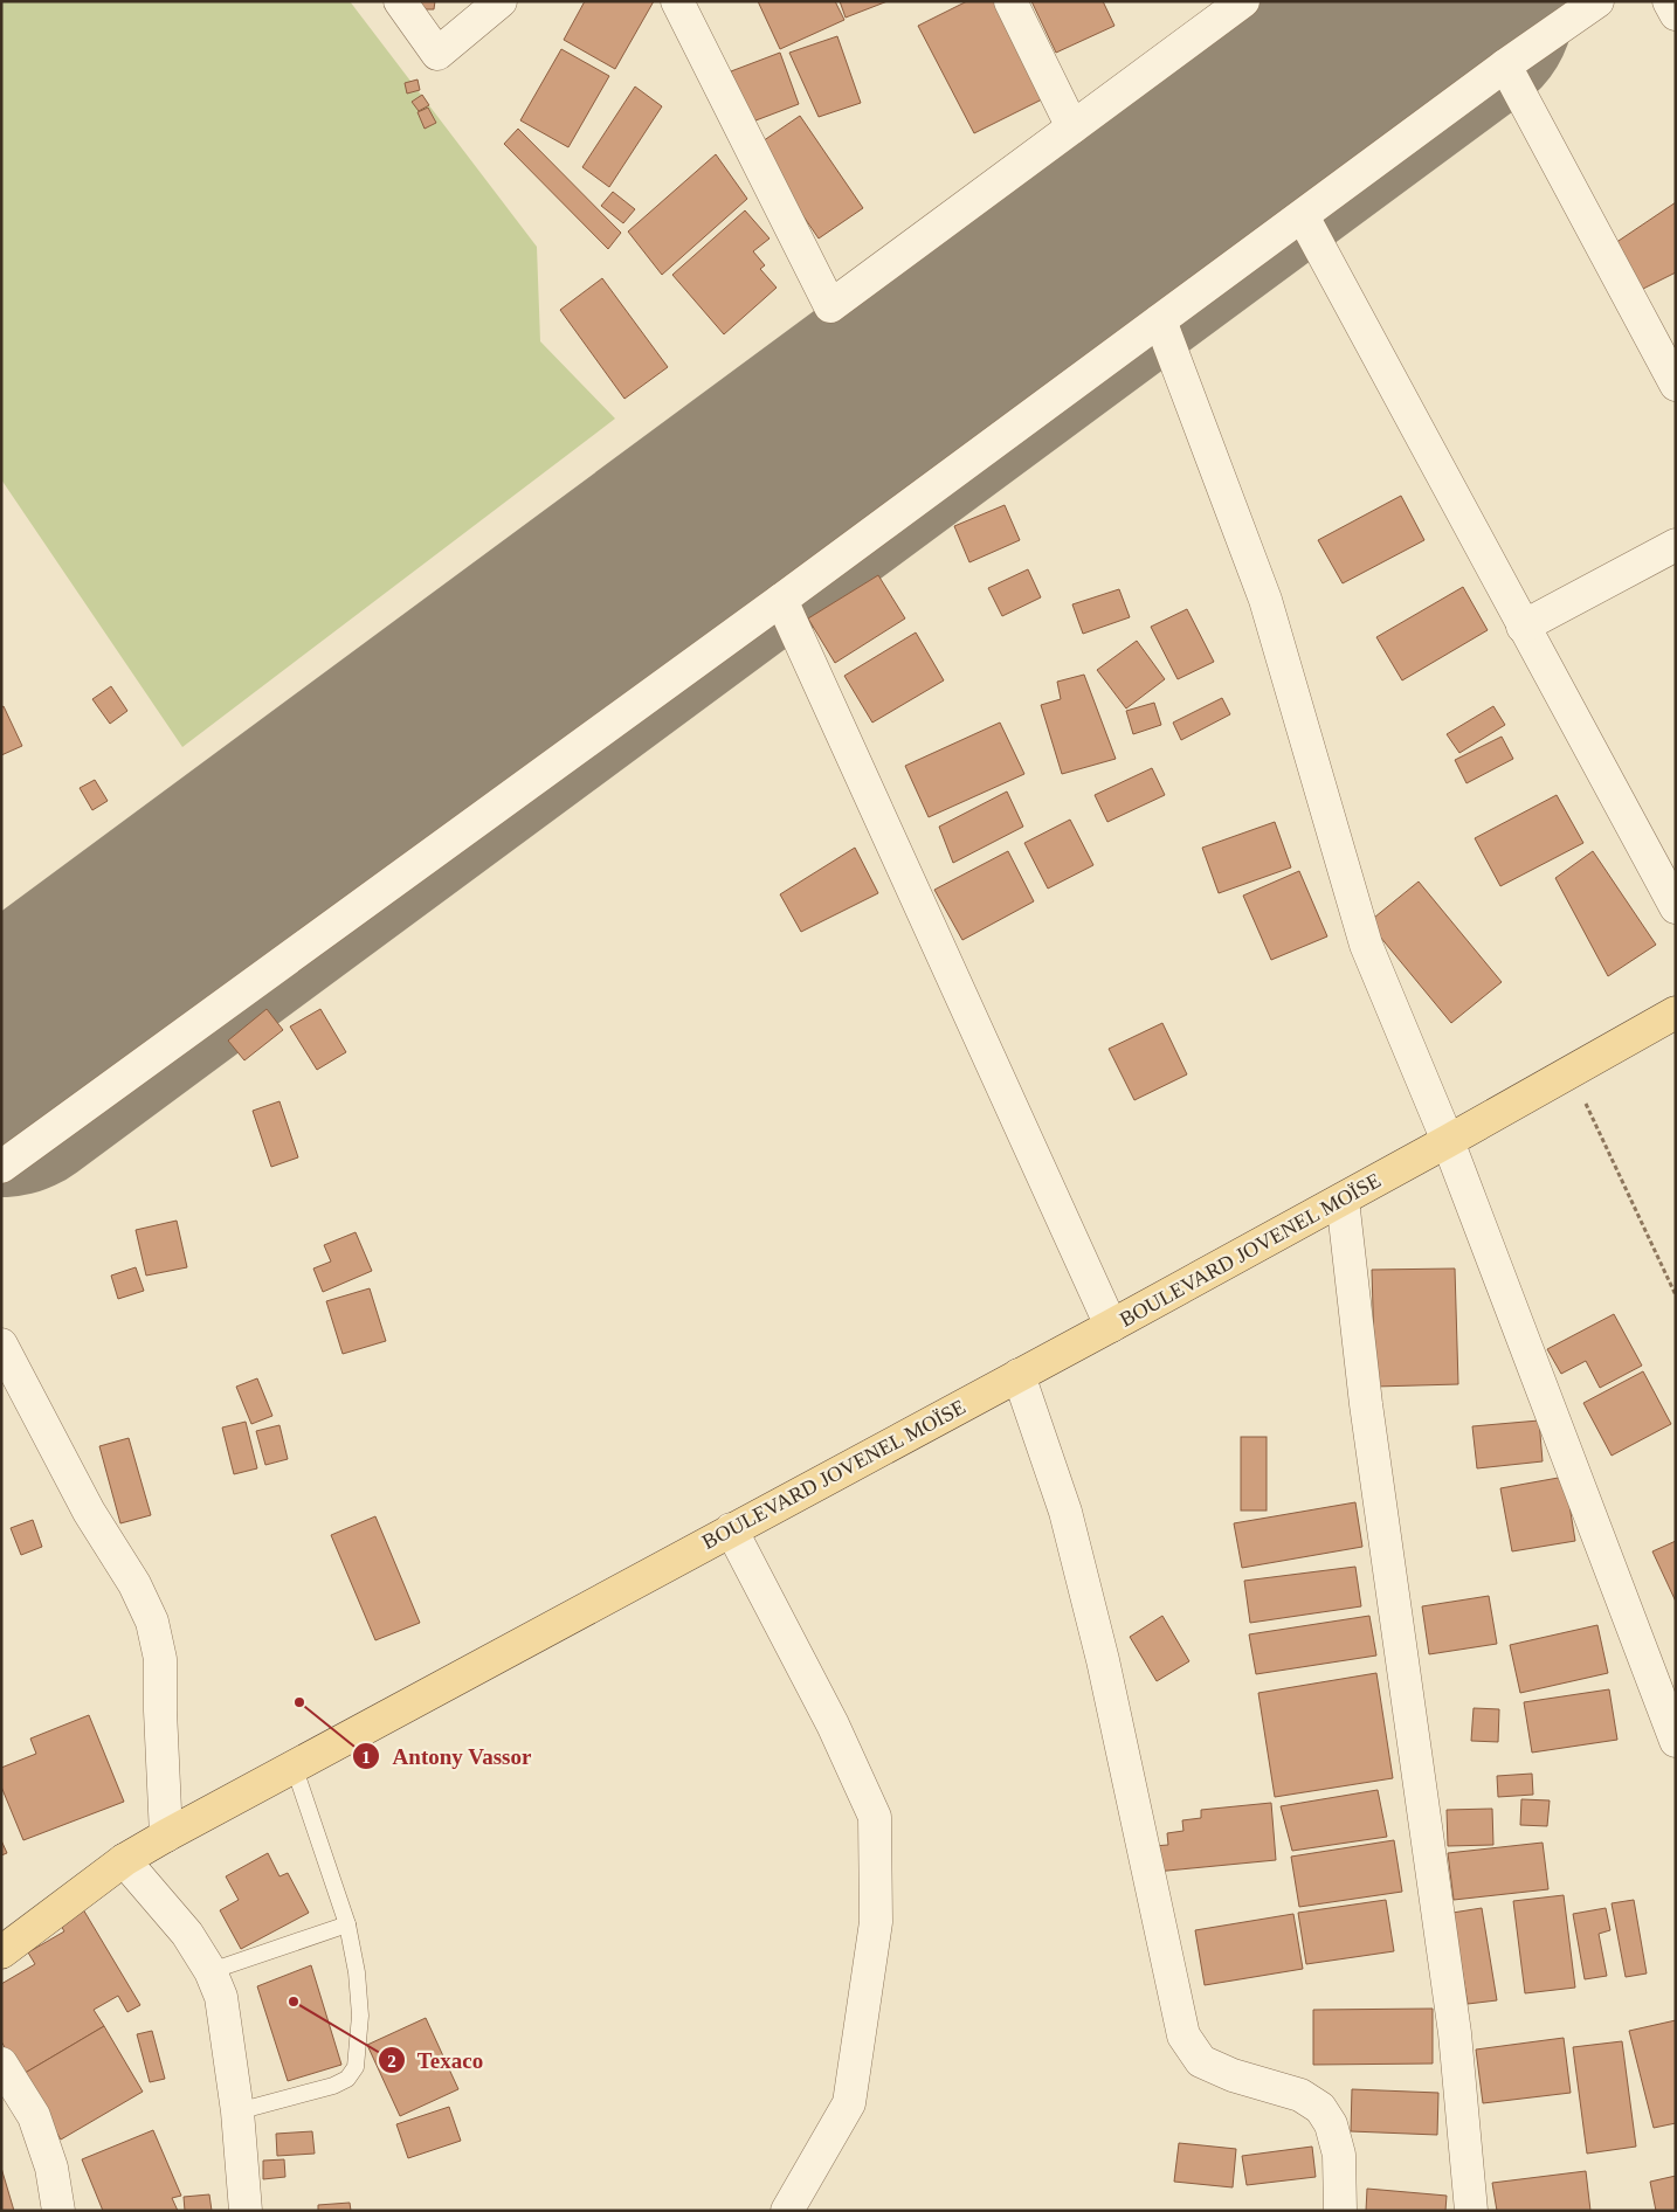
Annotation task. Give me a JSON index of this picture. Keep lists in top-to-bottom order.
{
  "streets": {
    "main road": ["BOULEVARD JOVENEL MOÏSE"]
  },
  "places": ["Antony Vassor", "Texaco"]
}
